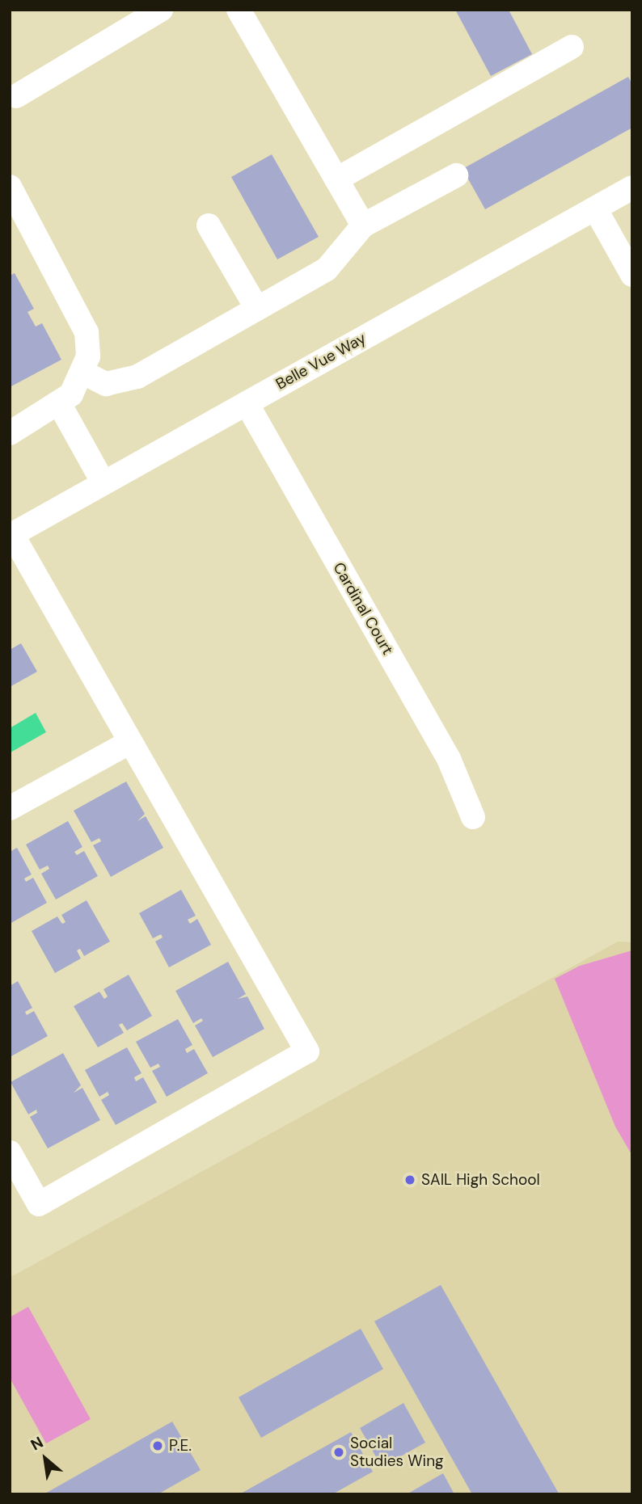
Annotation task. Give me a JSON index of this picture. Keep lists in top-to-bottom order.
{
  "streets": {
    "street": ["Belle Vue Way", "Cardinal Court"]
  },
  "crossings": [
    ["Belle Vue Way", "Cardinal Court"]
  ],
  "places": ["SAIL High School", "P.E.", "Social Studies Wing"],
  "north": "top left"
}
